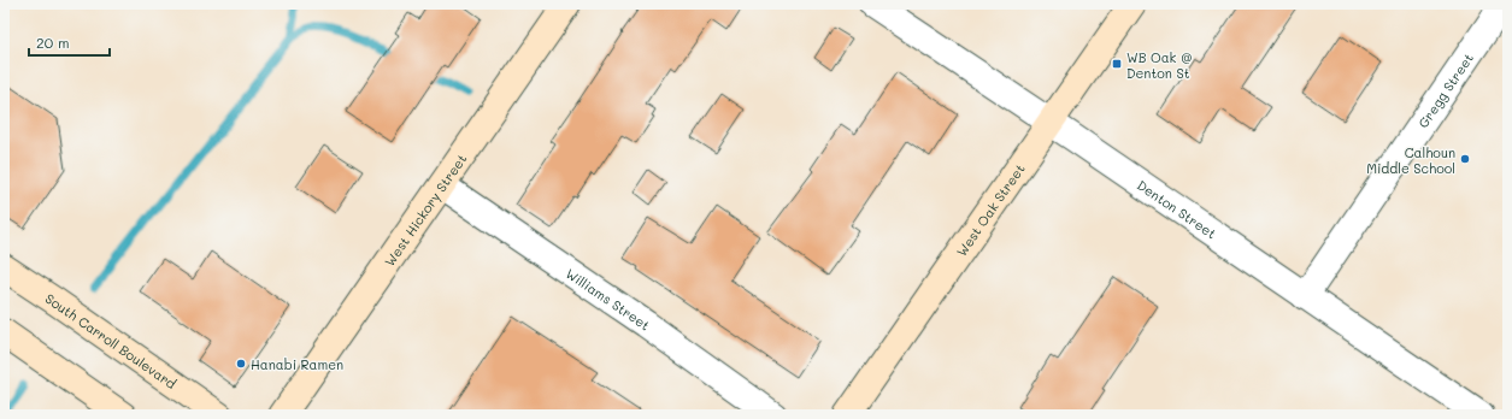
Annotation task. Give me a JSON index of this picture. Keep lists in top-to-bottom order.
{
  "streets": {
    "main road": ["West Hickory Street", "West Oak Street", "South Carroll Boulevard"],
    "street": ["Gregg Street", "Denton Street", "Williams Street"]
  },
  "crossings": [
    ["Gregg Street", "Denton Street"],
    ["Denton Street", "West Oak Street"],
    ["West Hickory Street", "Williams Street"]
  ],
  "places": {
    "transit": ["WB Oak @ Denton St"],
    "other": ["Calhoun Middle School", "Hanabi Ramen"]
  },
  "scale_bar": "20 m"
}
